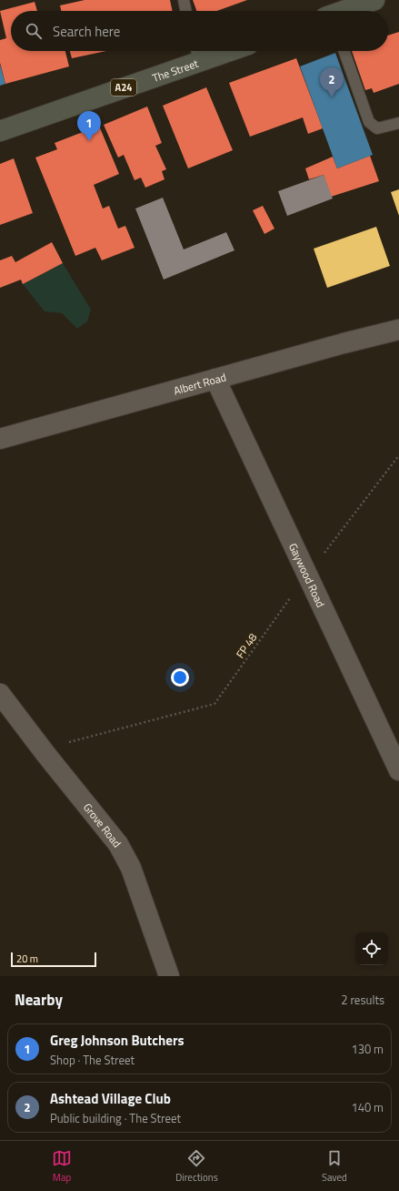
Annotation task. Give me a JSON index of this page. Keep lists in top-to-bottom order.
{
  "streets": {
    "highway": ["The Street", "A24"],
    "street": ["Albert Road", "Gaywood Road", "Grove Road"],
    "path": ["FP 48"]
  },
  "crossings": [
    ["Albert Road", "Gaywood Road"],
    ["Gaywood Road", "FP 48"],
    ["FP 48", "Grove Road"]
  ],
  "scale_bar": "20 m",
  "page": {
    "search": "Search here",
    "pins": ["2", "1"],
    "scale": "20 m",
    "heading": ["Nearby", "2 results"],
    "list": [
      {
        "mark": "1",
        "name": "Greg Johnson Butchers",
        "note": "Shop · The Street",
        "value": "130 m"
      },
      {
        "mark": "2",
        "name": "Ashtead Village Club",
        "note": "Public building · The Street",
        "value": "140 m"
      }
    ],
    "nav": ["Map", "Directions", "Saved"]
  }
}
